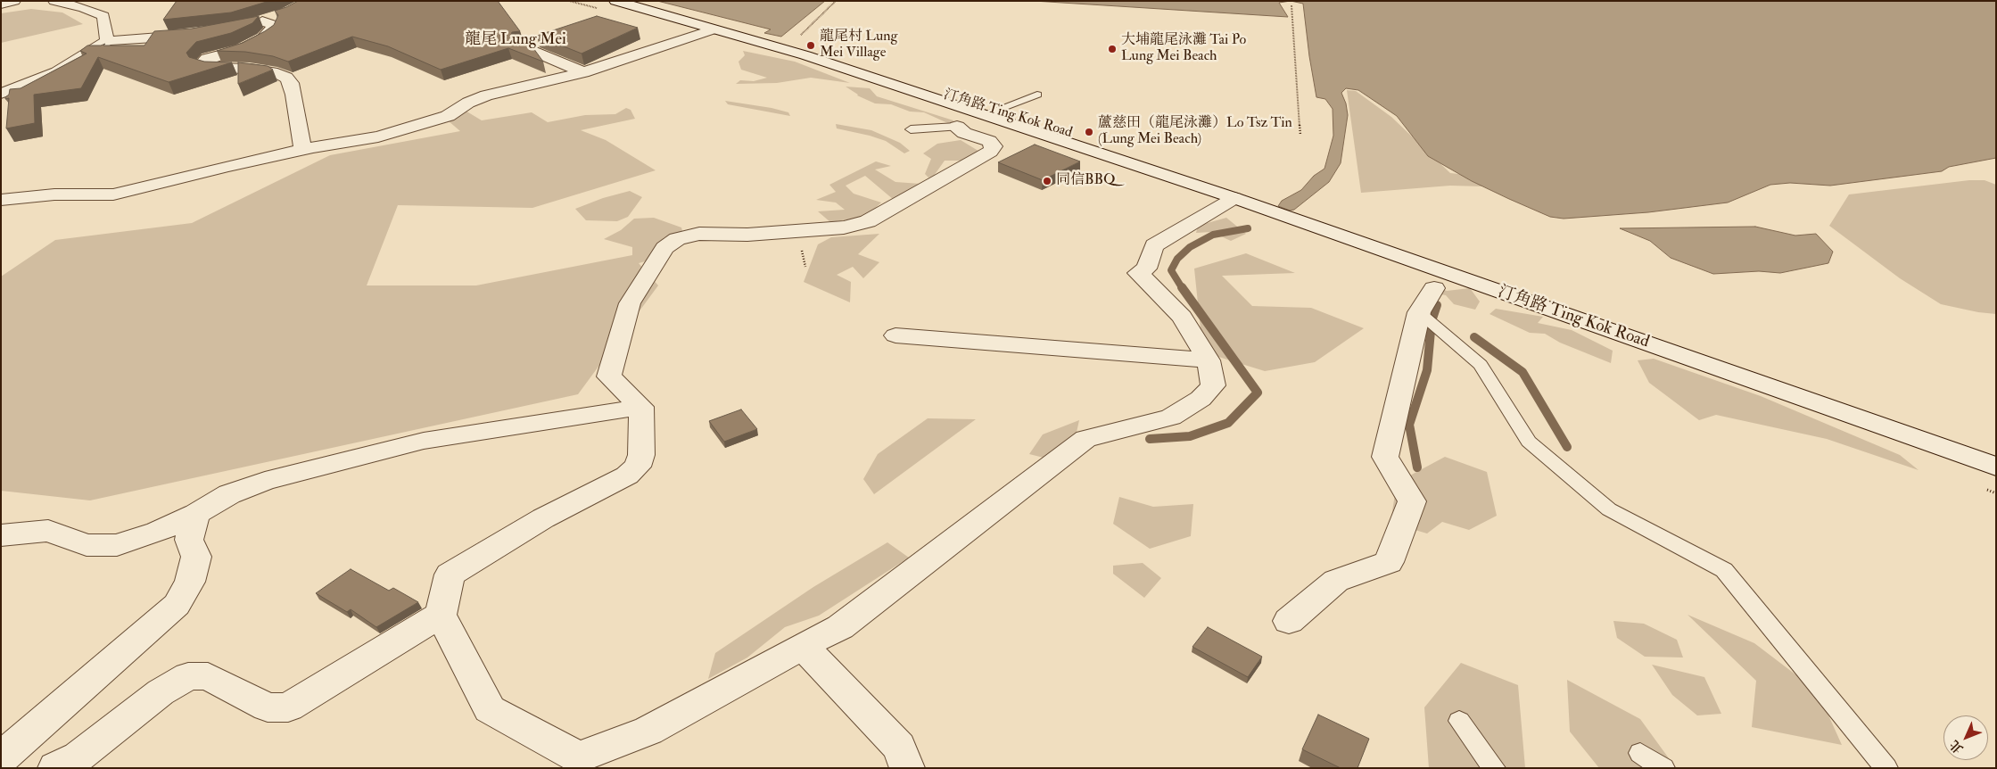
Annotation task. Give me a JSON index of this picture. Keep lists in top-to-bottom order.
{
  "streets": {
    "street": ["汀角路 Ting Kok Road"]
  },
  "districts": ["龍尾 Lung Mei"],
  "places": [
    "龍尾村 Lung Mei Village",
    "大埔龍尾泳灘 Tai Po Lung Mei Beach",
    "蘆慈田（龍尾泳灘）Lo Tsz Tin (Lung Mei Beach)",
    "同信BBQ"
  ],
  "north": "bottom left"
}
